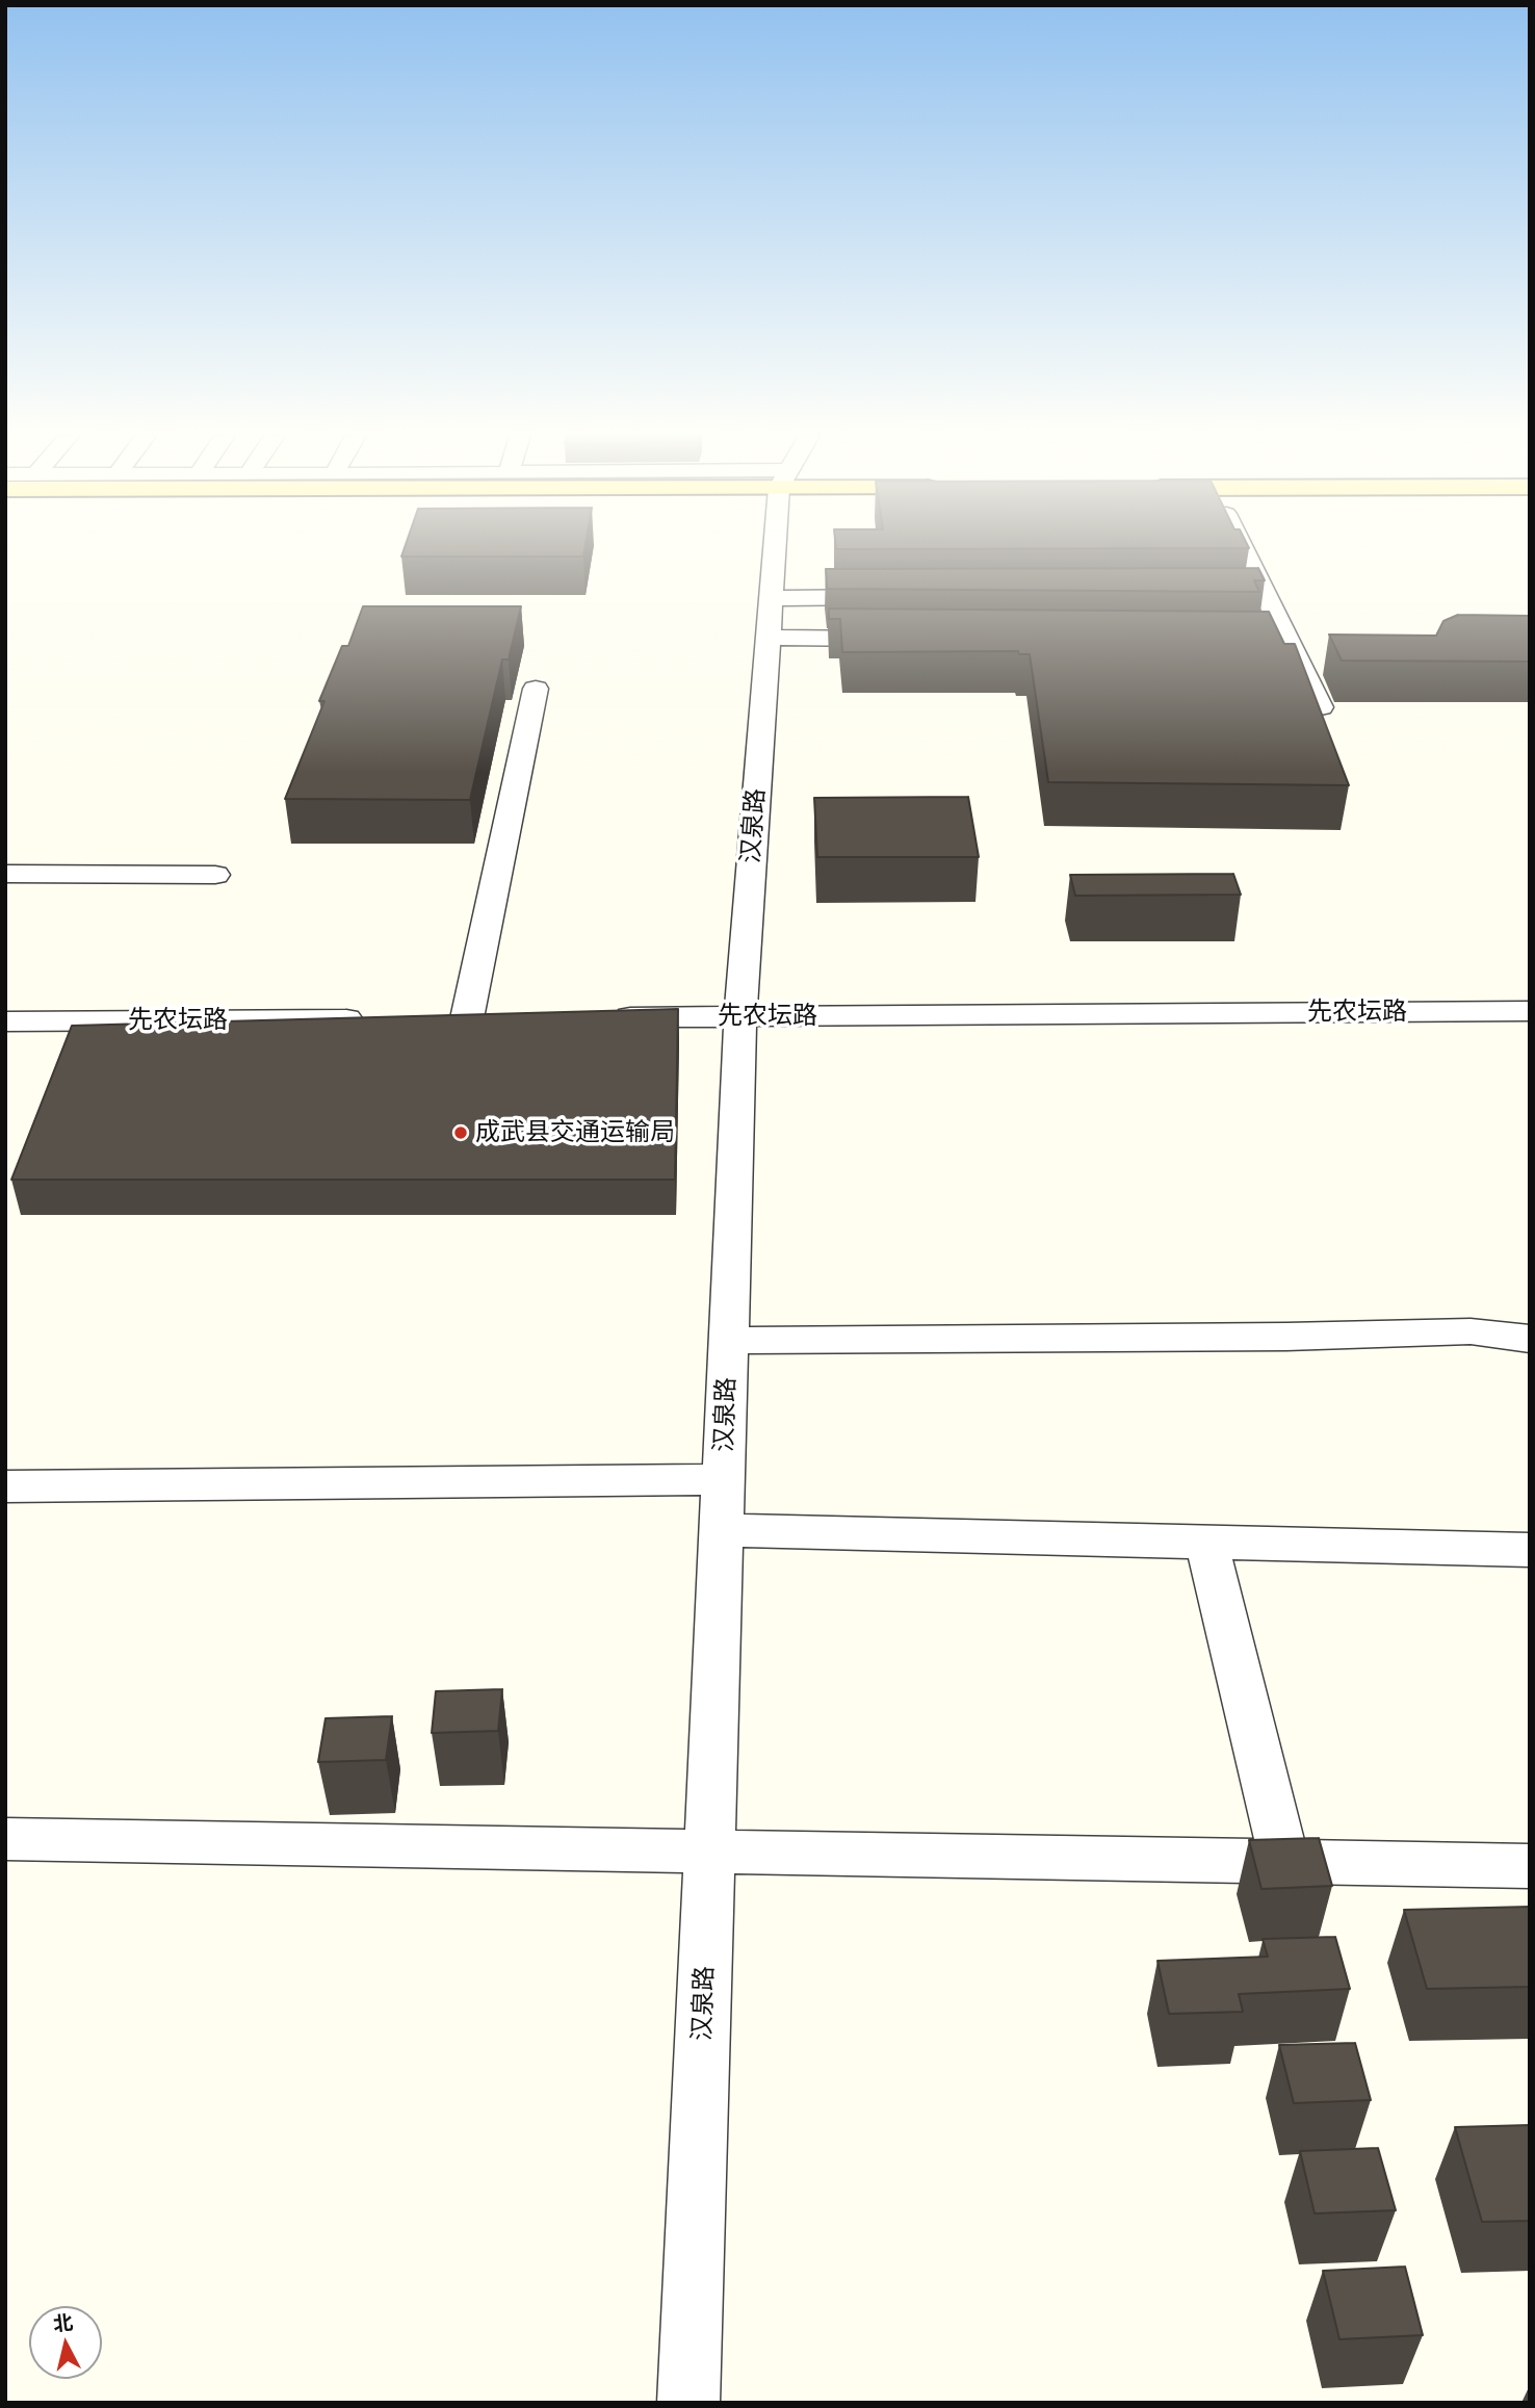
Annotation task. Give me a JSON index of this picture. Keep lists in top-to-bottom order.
{
  "streets": {
    "street": ["汉泉路", "先农坛路"]
  },
  "crossings": [
    ["汉泉路", "先农坛路"]
  ],
  "places": ["成武县交通运输局"],
  "north": "top"
}
